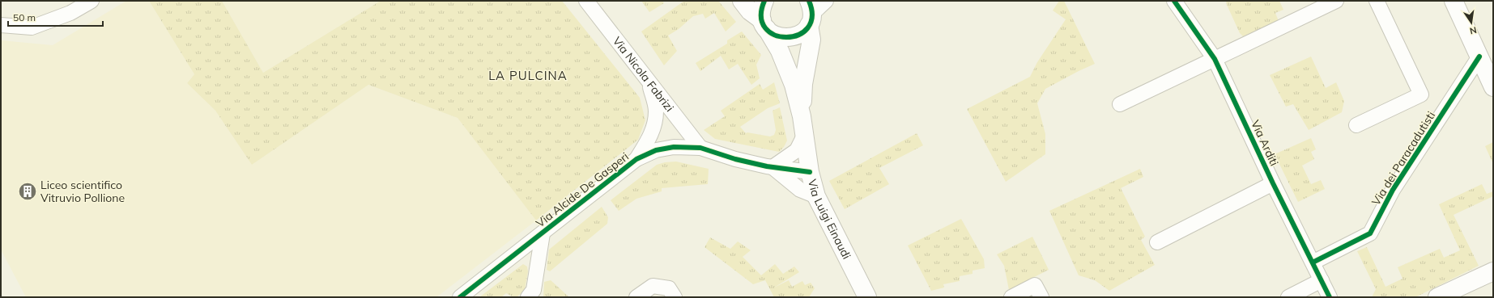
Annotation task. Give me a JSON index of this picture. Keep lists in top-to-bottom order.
{
  "streets": {
    "street": [
      "Via Nicola Fabrizi",
      "Via Arditi",
      "Via dei Paracadutisti",
      "Via Alcide De Gasperi",
      "Via Luigi Einaudi"
    ]
  },
  "crossings": [
    ["Via Nicola Fabrizi", "Via Alcide De Gasperi"],
    ["Via Arditi", "Via dei Paracadutisti"],
    ["Via Alcide De Gasperi", "Via Luigi Einaudi"]
  ],
  "districts": ["LA PULCINA"],
  "places": {
    "building": ["Liceo scientifico Vitruvio Pollione"]
  },
  "scale_bar": "50 m",
  "north": "bottom"
}
